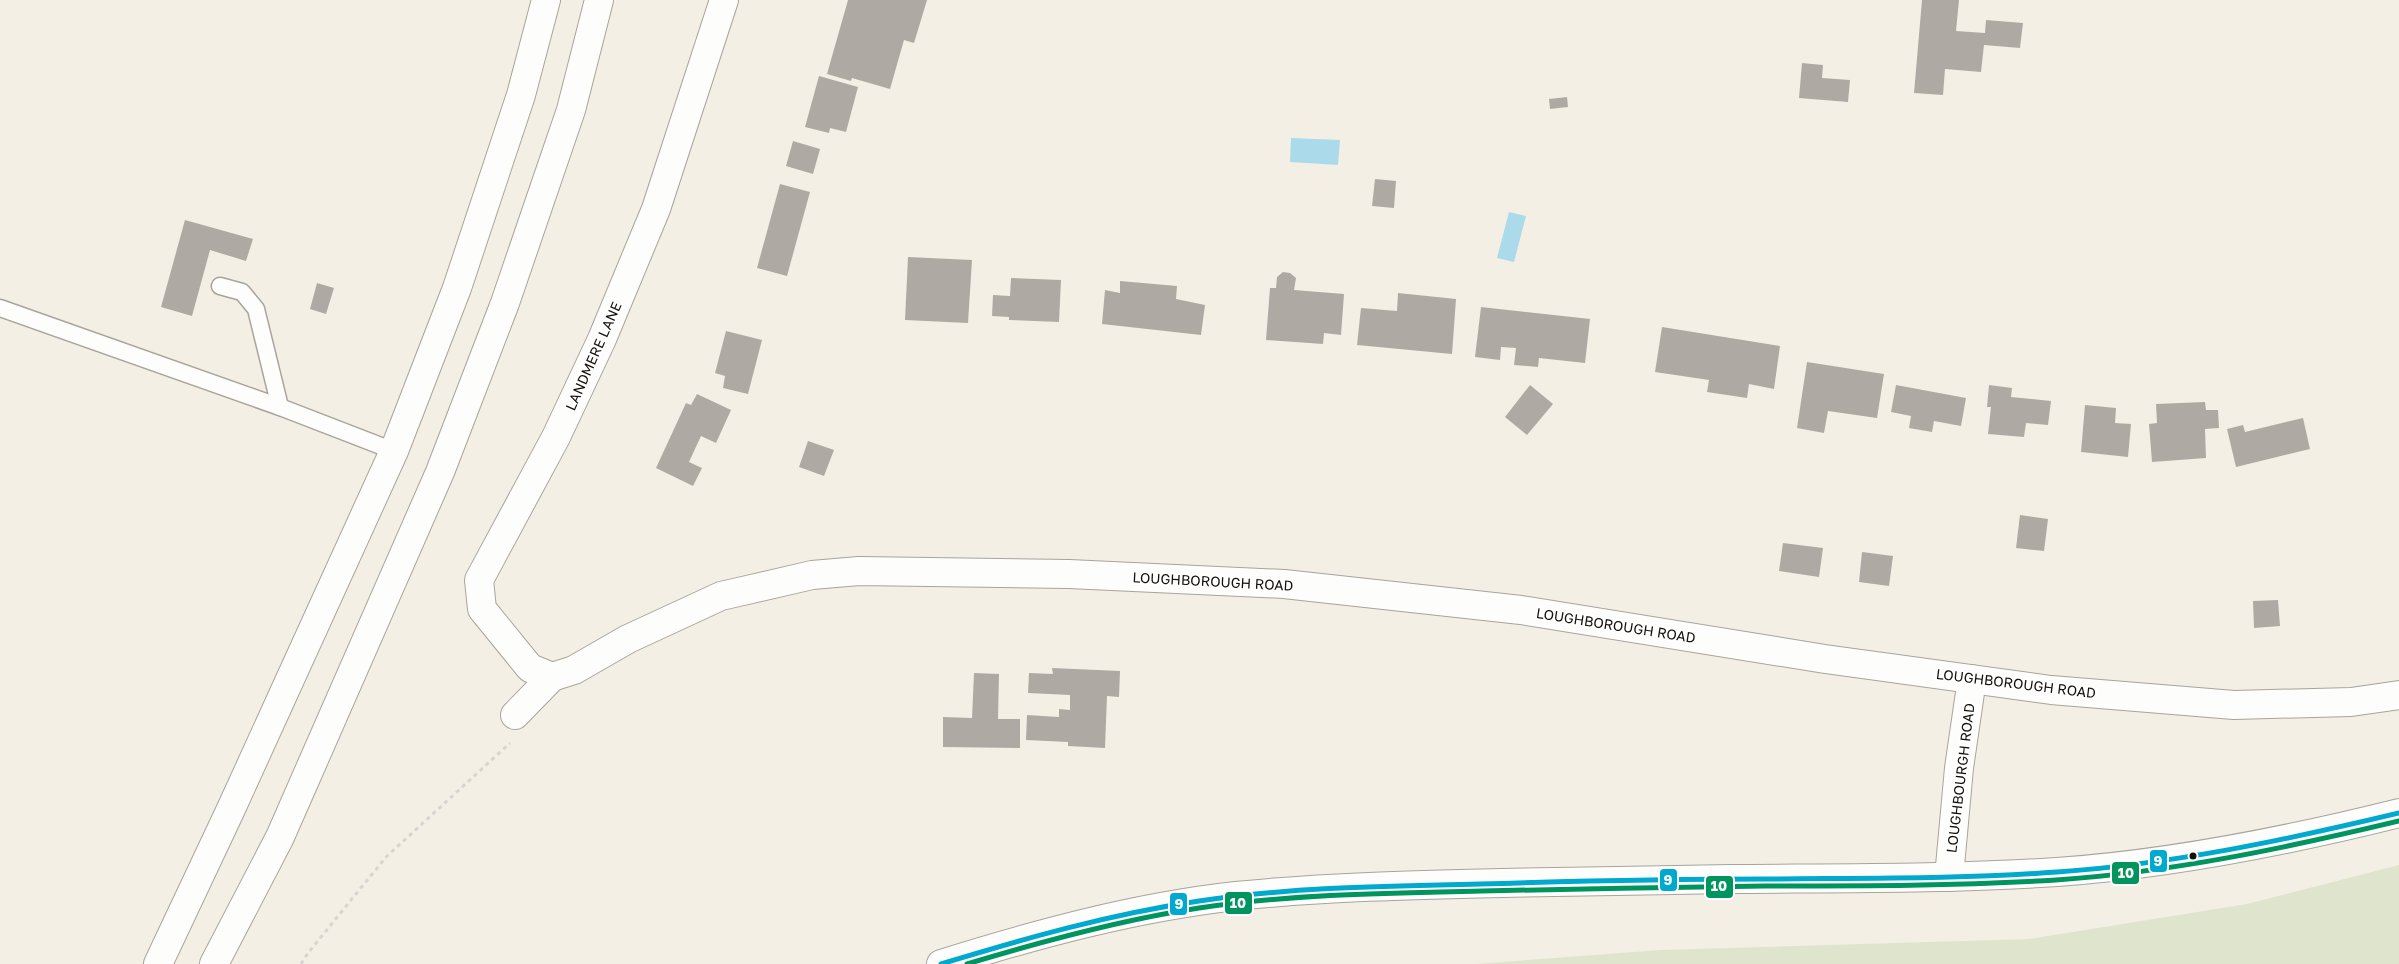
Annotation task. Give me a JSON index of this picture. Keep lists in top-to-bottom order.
{
  "streets": {
    "main road": ["LANDMERE LANE", "LOUGHBOROUGH ROAD", "LOUGHBOURGH ROAD"]
  },
  "crossings": [
    ["LANDMERE LANE", "LOUGHBOROUGH ROAD"],
    ["LOUGHBOROUGH ROAD", "LOUGHBOURGH ROAD"]
  ],
  "lines": ["transit line 9", "transit line 10"]
}
